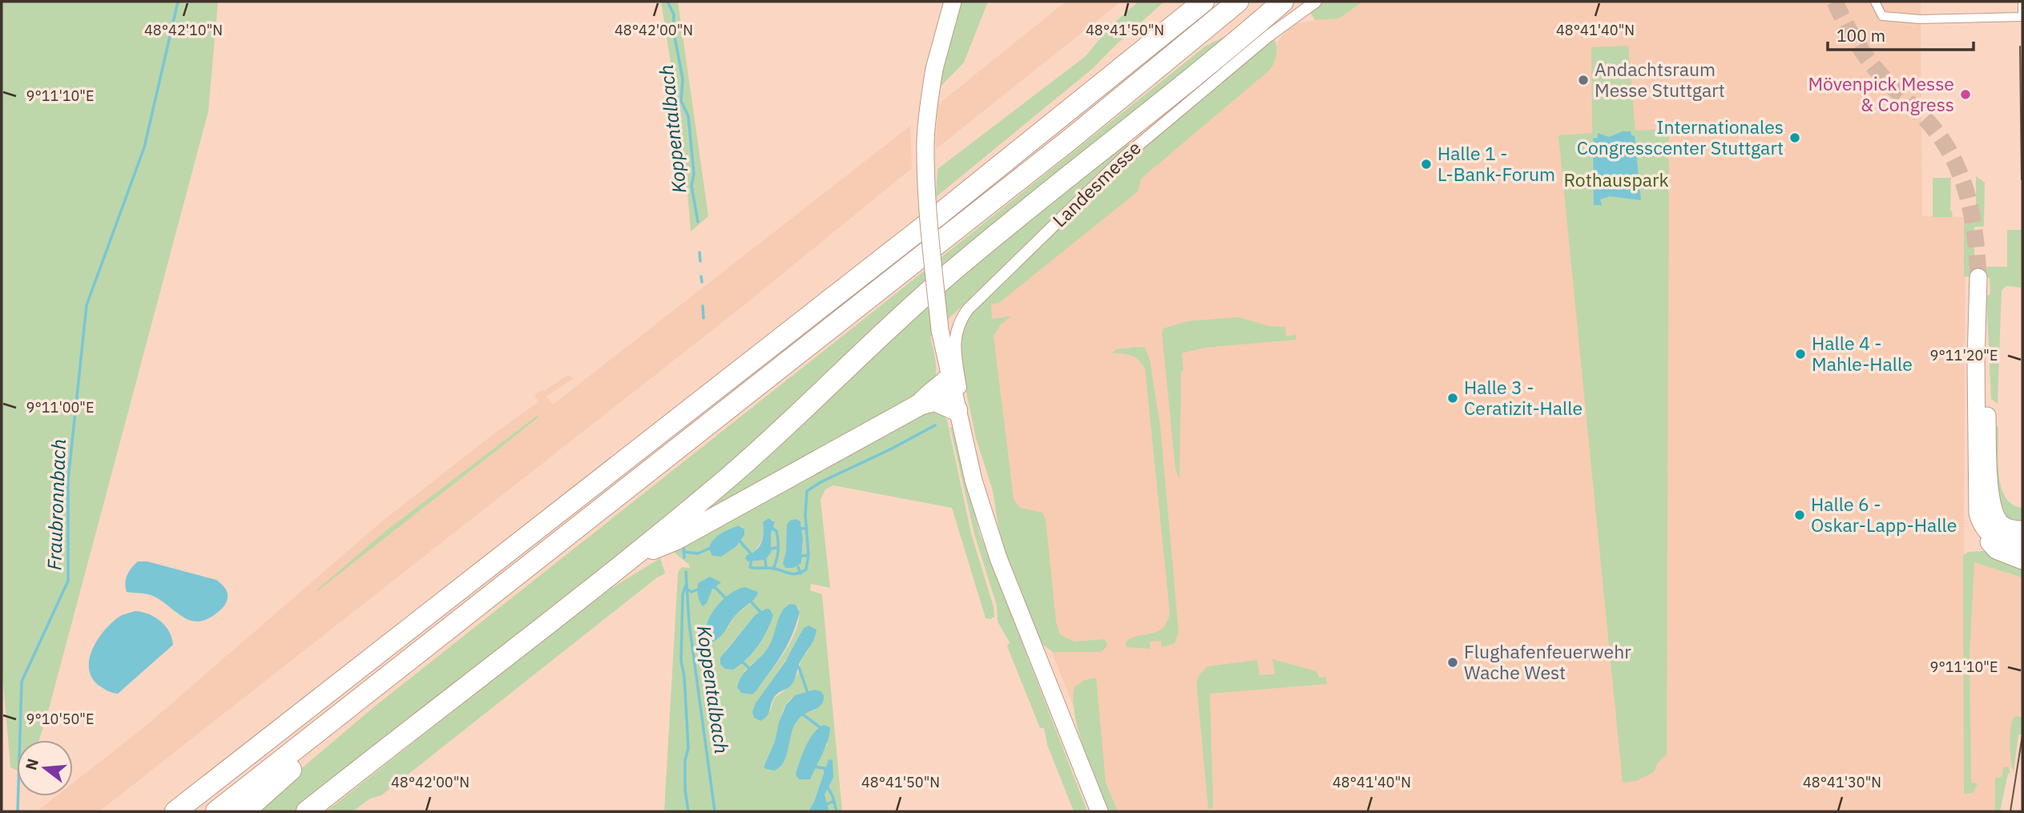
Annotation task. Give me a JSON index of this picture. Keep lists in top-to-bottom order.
{
  "streets": {
    "street": ["Landesmesse"]
  },
  "water": ["Koppentalbach", "Fraubronnbach"],
  "parks": ["Rothauspark"],
  "places": [
    "Andachtsraum Messe Stuttgart",
    "Mövenpick Messe & Congress",
    "Internationales Congresscenter Stuttgart",
    "Halle 1 - L-Bank-Forum",
    "Halle 4 - Mahle-Halle",
    "Halle 3 - Ceratizit-Halle",
    "Halle 6 - Oskar-Lapp-Halle",
    "Flughafenfeuerwehr Wache West"
  ],
  "scale_bar": "100 m",
  "north": "left",
  "coordinates": [
    "48°42'10\"N",
    "48°42'00\"N",
    "48°41'50\"N",
    "48°41'40\"N",
    "9°11'10\"E",
    "9°11'20\"E",
    "9°11'00\"E",
    "9°10'50\"E",
    "48°41'30\"N"
  ]
}
